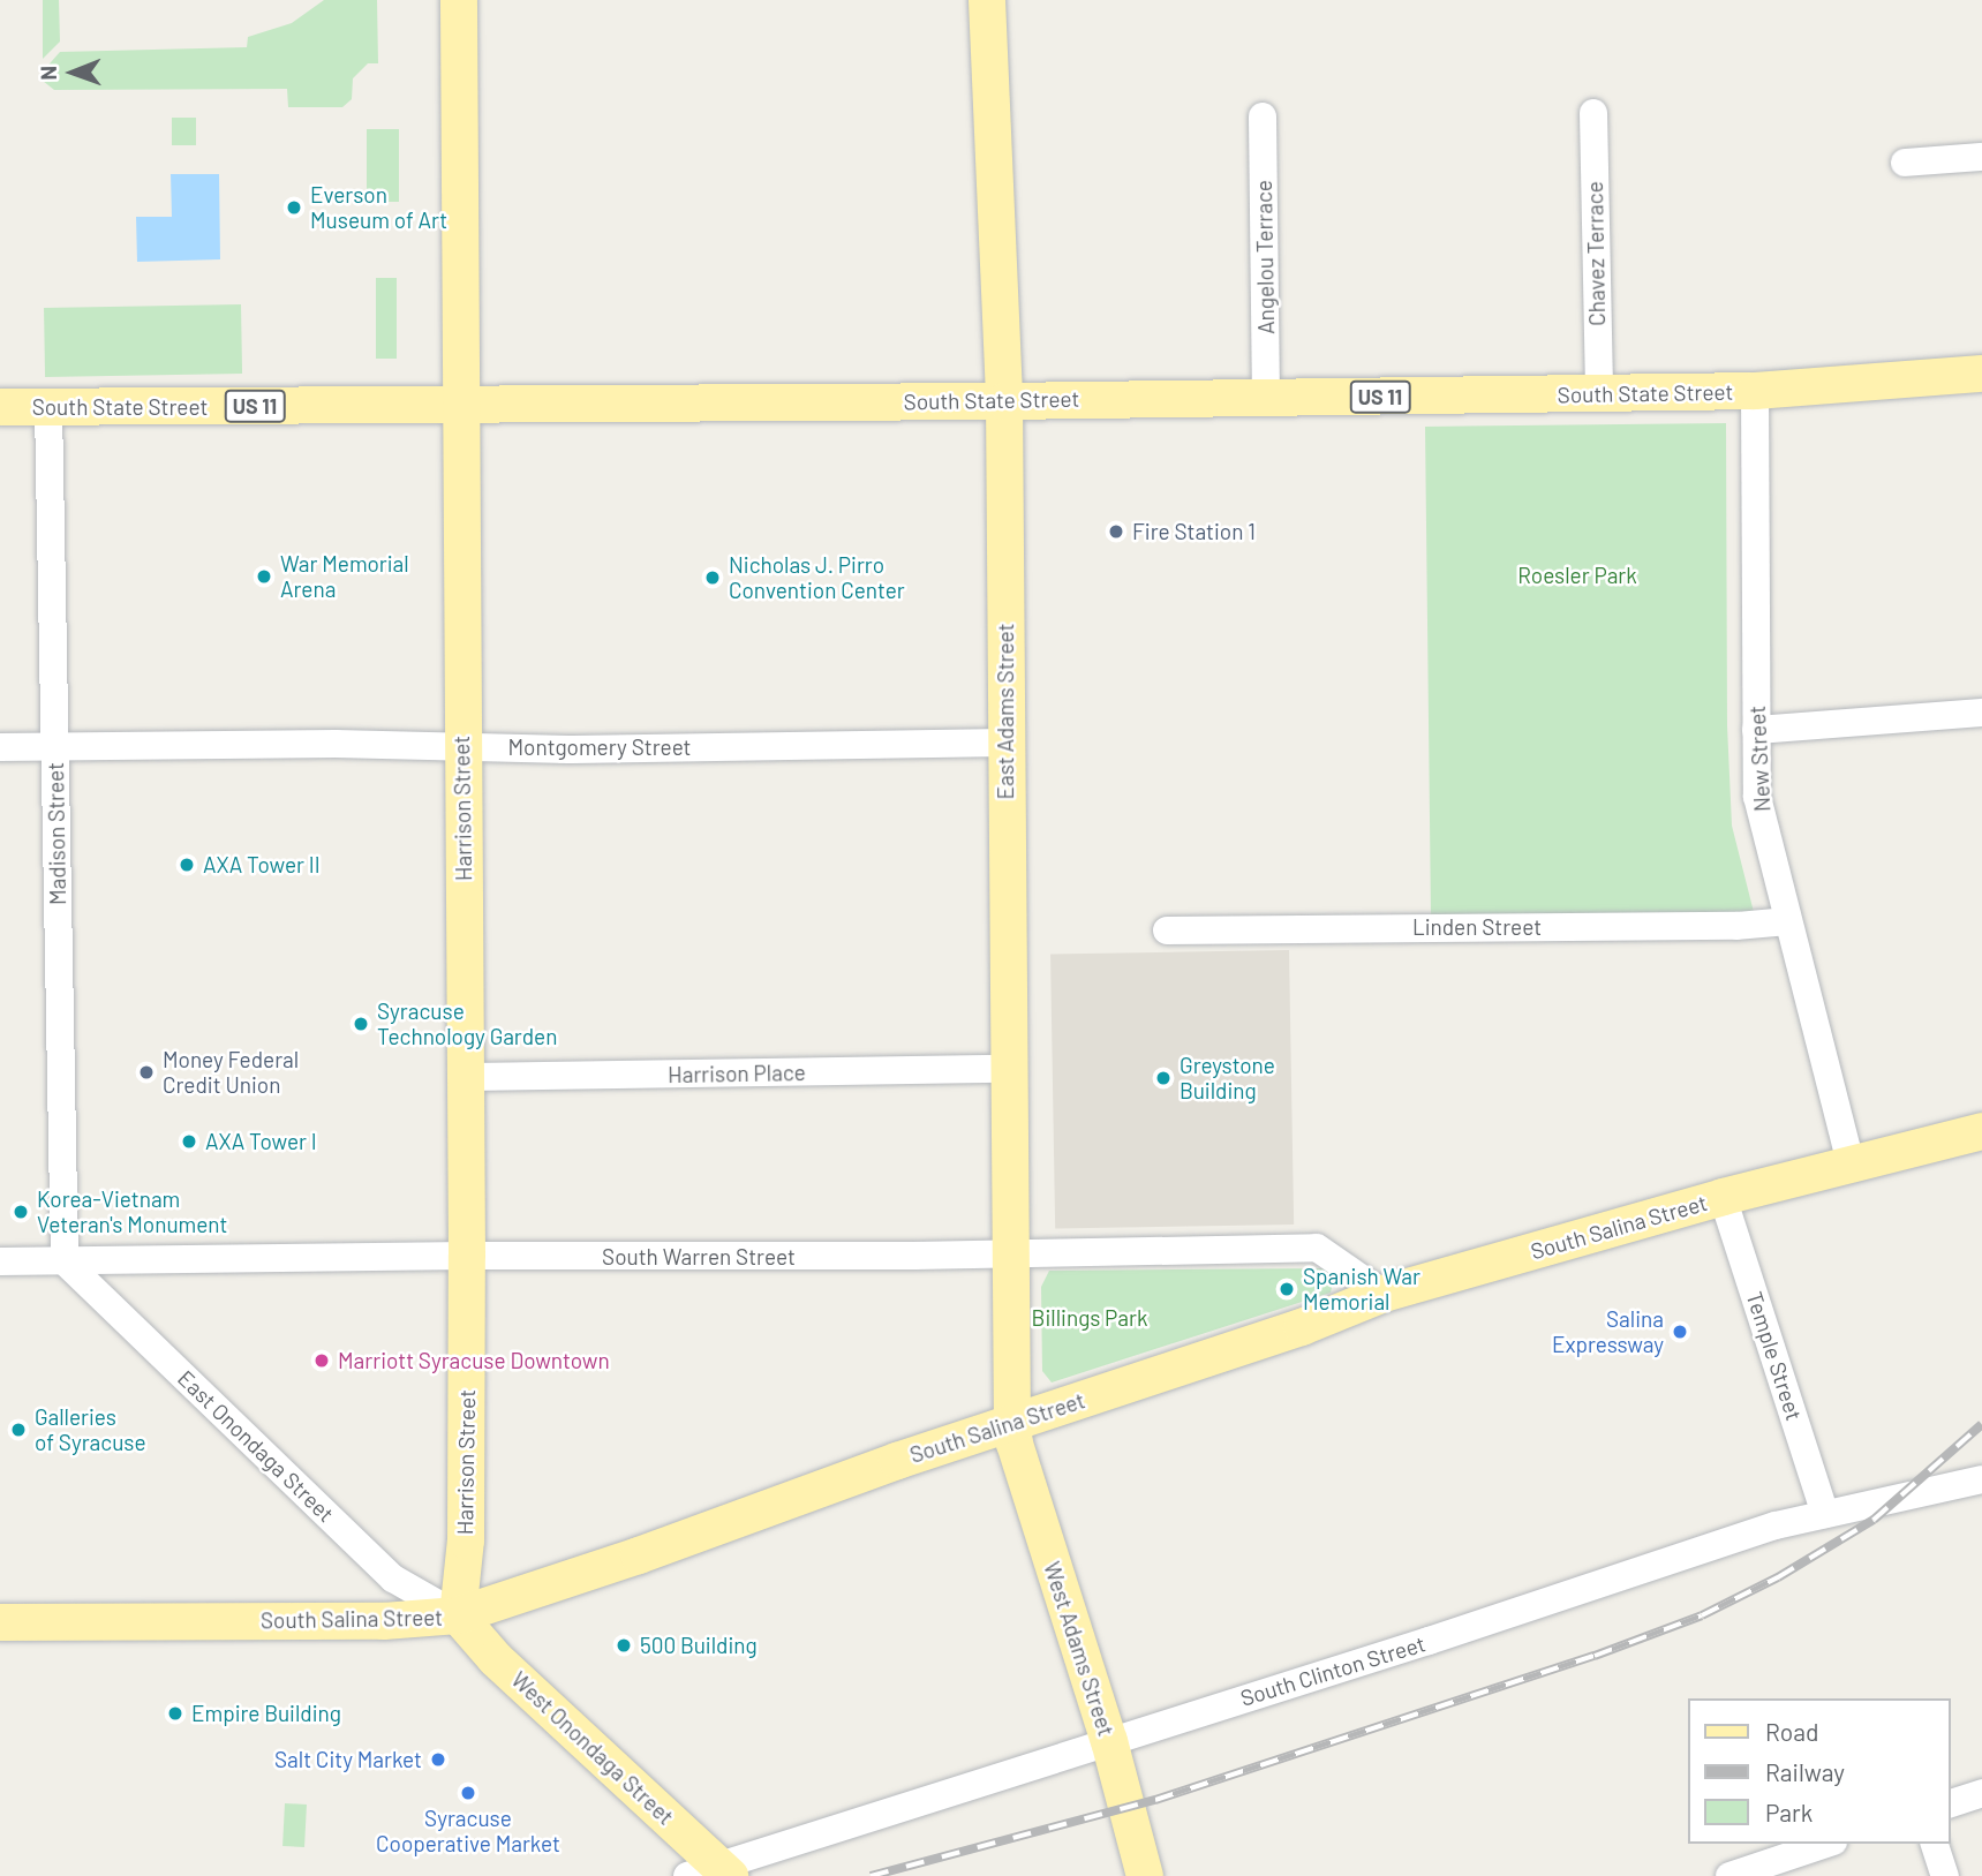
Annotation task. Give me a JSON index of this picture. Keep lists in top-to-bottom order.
{
  "streets": {
    "main road": [
      "South State Street",
      "US 11",
      "East Adams Street",
      "Harrison Street",
      "South Salina Street",
      "West Adams Street",
      "West Onondaga Street"
    ],
    "street": [
      "Chavez Terrace",
      "Angelou Terrace",
      "Montgomery Street",
      "New Street",
      "Madison Street",
      "Linden Street",
      "Harrison Place",
      "South Warren Street",
      "Temple Street",
      "East Onondaga Street",
      "South Clinton Street"
    ]
  },
  "crossings": [
    ["Chavez Terrace", "South State Street"],
    ["Angelou Terrace", "South State Street"],
    ["South State Street", "East Adams Street"],
    ["South State Street", "New Street"],
    ["South State Street", "Harrison Street"],
    ["South State Street", "Madison Street"],
    ["East Adams Street", "Montgomery Street"],
    ["East Adams Street", "Harrison Place"],
    ["East Adams Street", "South Salina Street"],
    ["East Adams Street", "South Warren Street"],
    ["East Adams Street", "West Adams Street"],
    ["Montgomery Street", "Harrison Street"],
    ["Montgomery Street", "Madison Street"],
    ["New Street", "Linden Street"],
    ["New Street", "South Salina Street"],
    ["Harrison Street", "Harrison Place"],
    ["Harrison Street", "South Salina Street"],
    ["Harrison Street", "South Warren Street"],
    ["Harrison Street", "East Onondaga Street"],
    ["Harrison Street", "West Onondaga Street"],
    ["Madison Street", "South Warren Street"],
    ["Madison Street", "East Onondaga Street"],
    ["South Salina Street", "South Warren Street"],
    ["South Salina Street", "Temple Street"],
    ["South Salina Street", "East Onondaga Street"],
    ["South Salina Street", "West Adams Street"],
    ["South Salina Street", "West Onondaga Street"],
    ["South Warren Street", "East Onondaga Street"],
    ["Temple Street", "South Clinton Street"],
    ["East Onondaga Street", "West Onondaga Street"],
    ["West Adams Street", "South Clinton Street"],
    ["South Clinton Street", "West Onondaga Street"]
  ],
  "parks": ["Roesler Park", "Billings Park"],
  "places": [
    "Everson Museum of Art",
    "Fire Station 1",
    "War Memorial Arena",
    "Nicholas J. Pirro Convention Center",
    "AXA Tower II",
    "Syracuse Technology Garden",
    "Money Federal Credit Union",
    "Greystone Building",
    "AXA Tower I",
    "Korea-Vietnam Veteran's Monument",
    "Spanish War Memorial",
    "Salina Expressway",
    "Marriott Syracuse Downtown",
    "Galleries of Syracuse",
    "500 Building",
    "Empire Building",
    "Salt City Market",
    "Syracuse Cooperative Market"
  ],
  "legend": ["Road", "Railway", "Park"],
  "north": "left"
}
